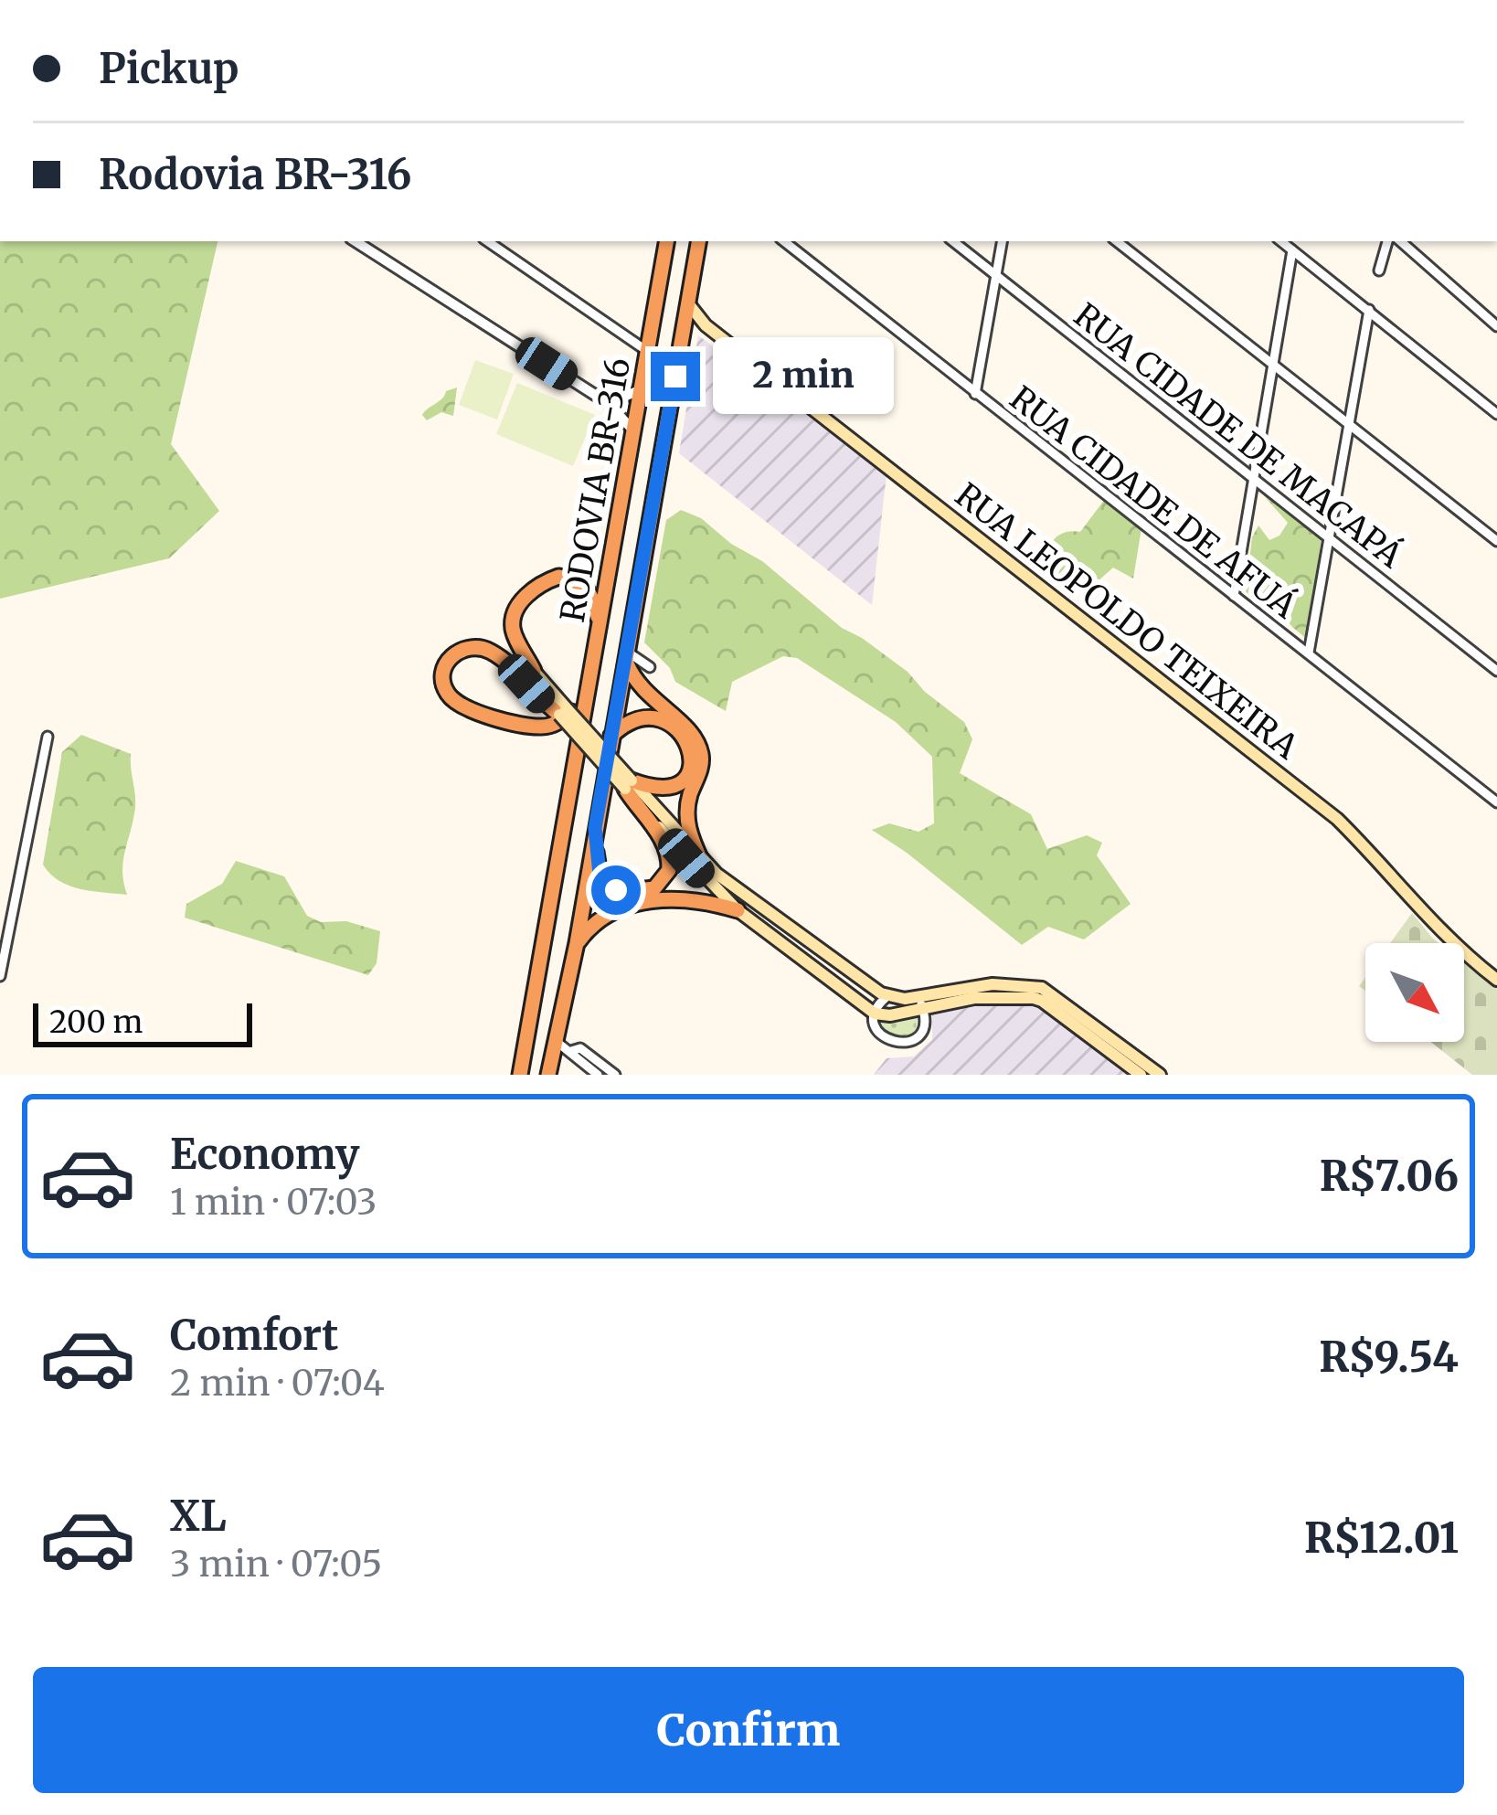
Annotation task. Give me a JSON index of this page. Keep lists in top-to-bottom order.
{
  "streets": {
    "highway": ["RODOVIA BR-316"],
    "main road": ["RUA LEOPOLDO TEIXEIRA"],
    "street": ["RUA CIDADE DE MACAPÁ", "RUA CIDADE DE AFUÁ"]
  },
  "crossings": [
    ["RODOVIA BR-316", "RUA LEOPOLDO TEIXEIRA"]
  ],
  "scale_bar": "200 m",
  "north": "bottom right",
  "page": {
    "banner": ["Pickup", "Rodovia BR-316"],
    "bubble": "2 min",
    "scale": "200 m",
    "list": [
      {
        "name": "Economy",
        "note": "1 min · 07:03",
        "value": "R$7.06"
      },
      {
        "name": "Comfort",
        "note": "2 min · 07:04",
        "value": "R$9.54"
      },
      {
        "name": "XL",
        "note": "3 min · 07:05",
        "value": "R$12.01"
      }
    ],
    "buttons": "Confirm"
  }
}
